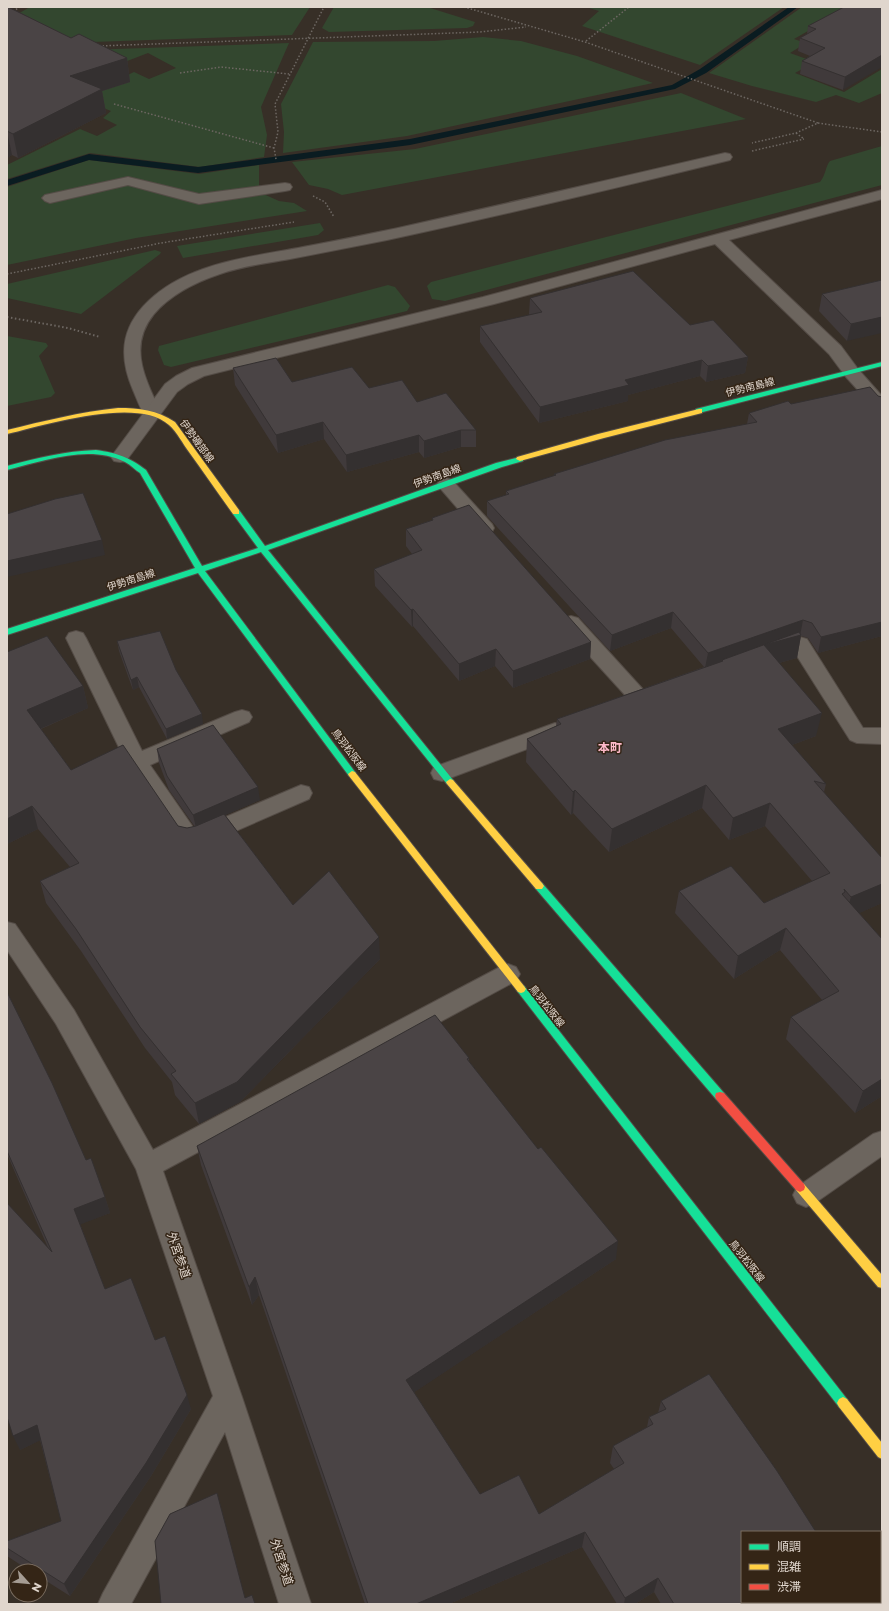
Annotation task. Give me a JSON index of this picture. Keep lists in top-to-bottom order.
{
  "streets": {
    "main road": ["伊勢南島線", "伊勢磯部線", "鳥羽松阪線"],
    "street": ["外宮参道"]
  },
  "crossings": [
    ["伊勢南島線", "伊勢磯部線"],
    ["伊勢南島線", "鳥羽松阪線"]
  ],
  "districts": ["本町"],
  "legend": ["順調", "混雑", "渋滞"],
  "north": "bottom right"
}
